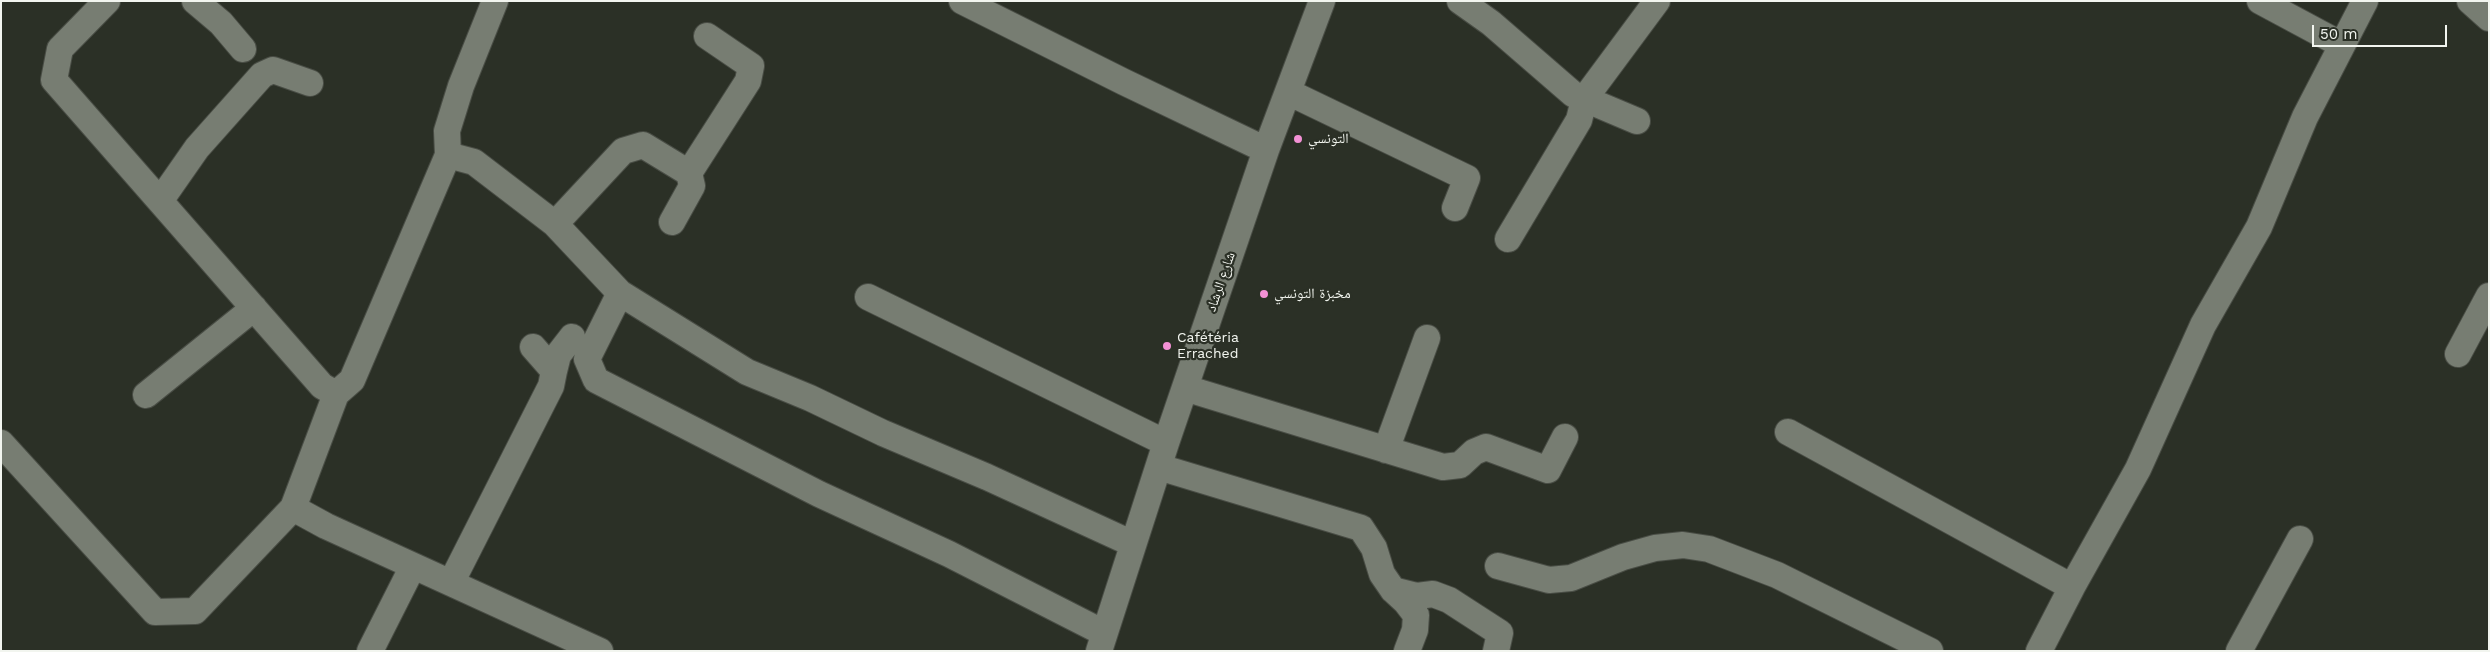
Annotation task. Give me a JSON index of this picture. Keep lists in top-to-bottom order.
{
  "streets": {
    "street": ["شارع الرشاد"]
  },
  "places": ["التونسي", "مخبزة التونسي", "Cafétéria Errached"],
  "scale_bar": "50 m"
}
